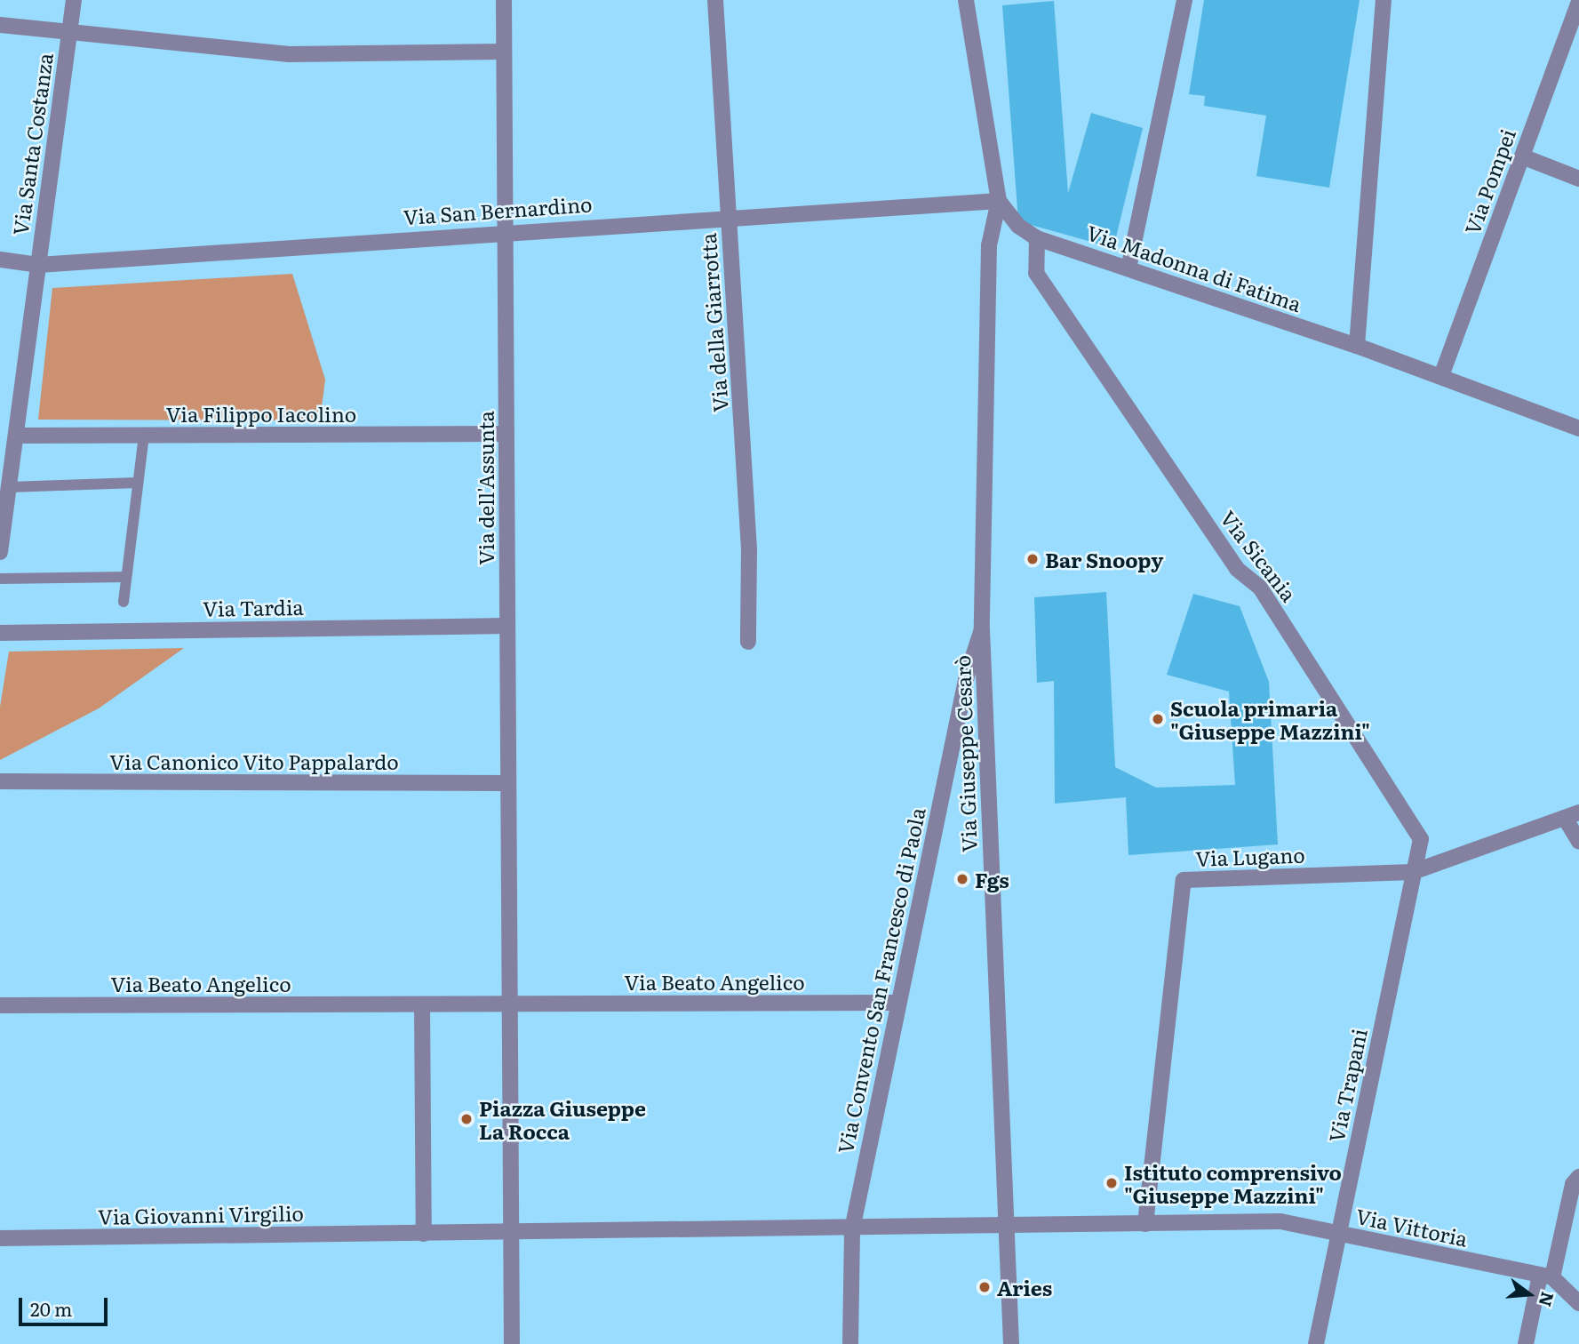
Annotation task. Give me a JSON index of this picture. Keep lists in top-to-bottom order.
{
  "streets": {
    "street": [
      "Via Santa Costanza",
      "Via Pompei",
      "Via San Bernardino",
      "Via Madonna di Fatima",
      "Via della Giarrotta",
      "Via Filippo Iacolino",
      "Via dell'Assunta",
      "Via Sicania",
      "Via Tardia",
      "Via Giuseppe Cesarò",
      "Via Canonico Vito Pappalardo",
      "Via Lugano",
      "Via Convento San Francesco di Paola",
      "Via Beato Angelico",
      "Via Trapani",
      "Via Giovanni Virgilio",
      "Via Vittoria"
    ]
  },
  "crossings": [
    ["Via Santa Costanza", "Via San Bernardino"],
    ["Via Santa Costanza", "Via Filippo Iacolino"],
    ["Via Pompei", "Via Madonna di Fatima"],
    ["Via San Bernardino", "Via Madonna di Fatima"],
    ["Via San Bernardino", "Via della Giarrotta"],
    ["Via San Bernardino", "Via dell'Assunta"],
    ["Via San Bernardino", "Via Giuseppe Cesarò"],
    ["Via Madonna di Fatima", "Via Sicania"],
    ["Via Madonna di Fatima", "Via Giuseppe Cesarò"],
    ["Via Filippo Iacolino", "Via dell'Assunta"],
    ["Via dell'Assunta", "Via Tardia"],
    ["Via dell'Assunta", "Via Canonico Vito Pappalardo"],
    ["Via dell'Assunta", "Via Beato Angelico"],
    ["Via dell'Assunta", "Via Giovanni Virgilio"],
    ["Via Sicania", "Via Lugano"],
    ["Via Sicania", "Via Trapani"],
    ["Via Giuseppe Cesarò", "Via Convento San Francesco di Paola"],
    ["Via Giuseppe Cesarò", "Via Vittoria"],
    ["Via Lugano", "Via Trapani"],
    ["Via Lugano", "Via Vittoria"],
    ["Via Convento San Francesco di Paola", "Via Beato Angelico"],
    ["Via Convento San Francesco di Paola", "Via Giovanni Virgilio"],
    ["Via Convento San Francesco di Paola", "Via Vittoria"],
    ["Via Trapani", "Via Vittoria"],
    ["Via Giovanni Virgilio", "Via Vittoria"]
  ],
  "places": [
    "Bar Snoopy",
    "Scuola primaria \"Giuseppe Mazzini\"",
    "Fgs",
    "Piazza Giuseppe La Rocca",
    "Istituto comprensivo \"Giuseppe Mazzini\"",
    "Aries"
  ],
  "scale_bar": "20 m",
  "north": "right"
}
